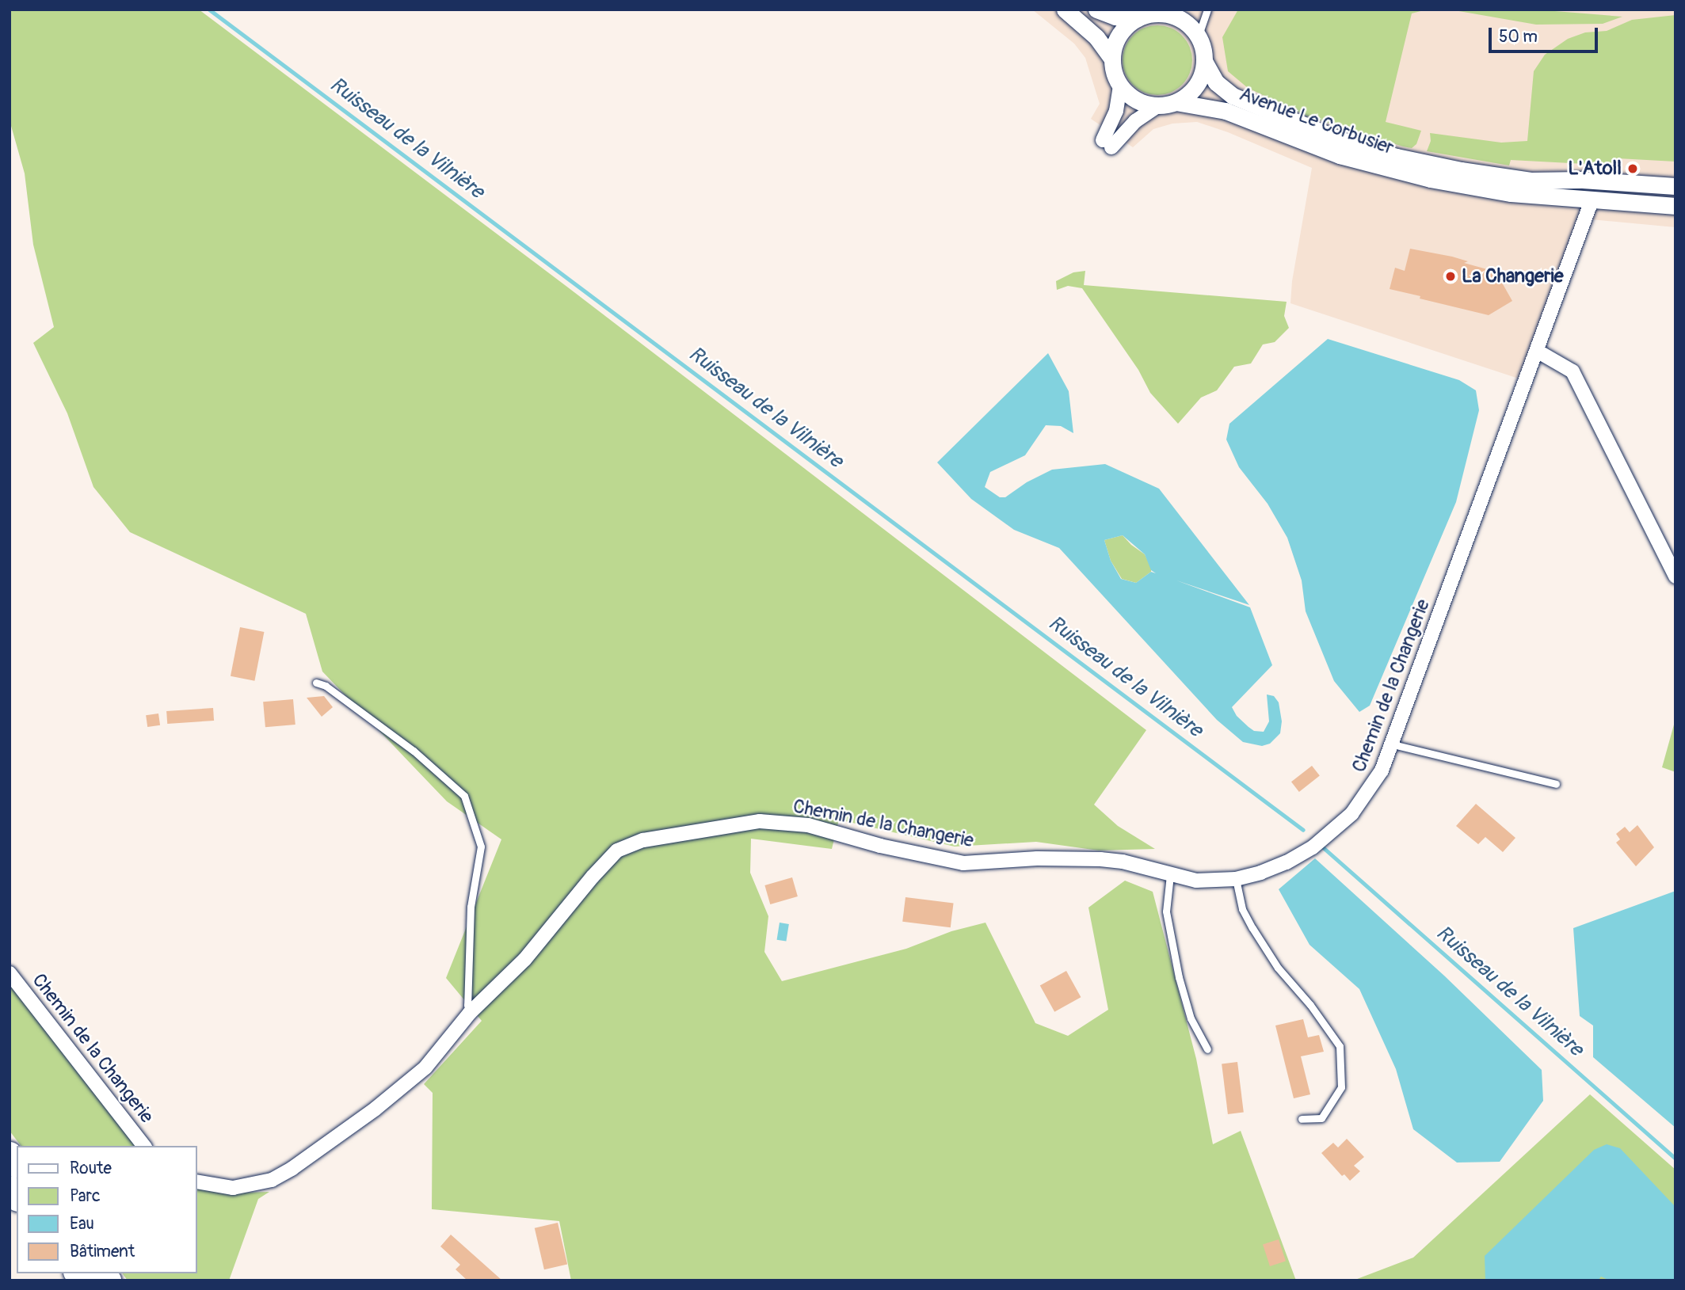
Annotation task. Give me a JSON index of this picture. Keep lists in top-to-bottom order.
{
  "streets": {
    "street": ["Avenue Le Corbusier", "Chemin de la Changerie"]
  },
  "crossings": [
    ["Avenue Le Corbusier", "Chemin de la Changerie"]
  ],
  "water": ["Ruisseau de la Vilnière"],
  "places": ["L'Atoll", "La Changerie"],
  "legend": [
    "Route",
    "Parc",
    "Eau",
    "Bâtiment"
  ],
  "scale_bar": "50 m"
}
